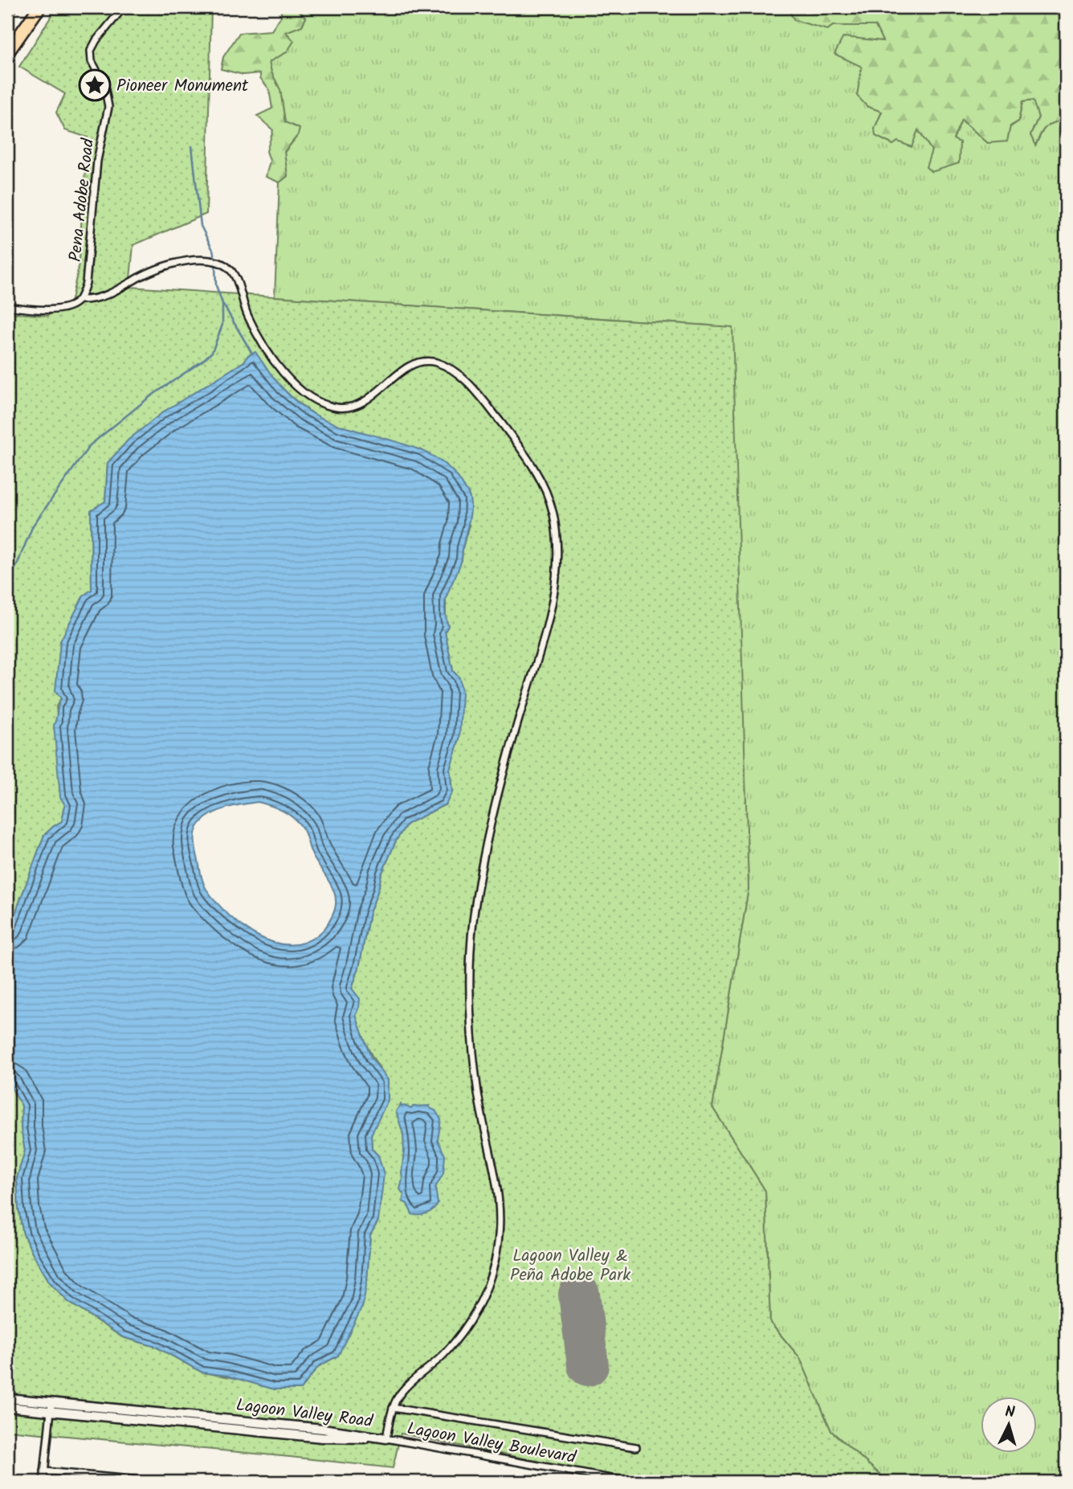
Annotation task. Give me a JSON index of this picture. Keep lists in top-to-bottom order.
{
  "streets": {
    "street": ["Pena Adobe Road", "Lagoon Valley Road", "Lagoon Valley Boulevard"]
  },
  "crossings": [
    ["Lagoon Valley Road", "Lagoon Valley Boulevard"]
  ],
  "parks": ["Lagoon Valley & Peña Adobe Park"],
  "places": {
    "place": ["Pioneer Monument"]
  },
  "north": "top"
}
